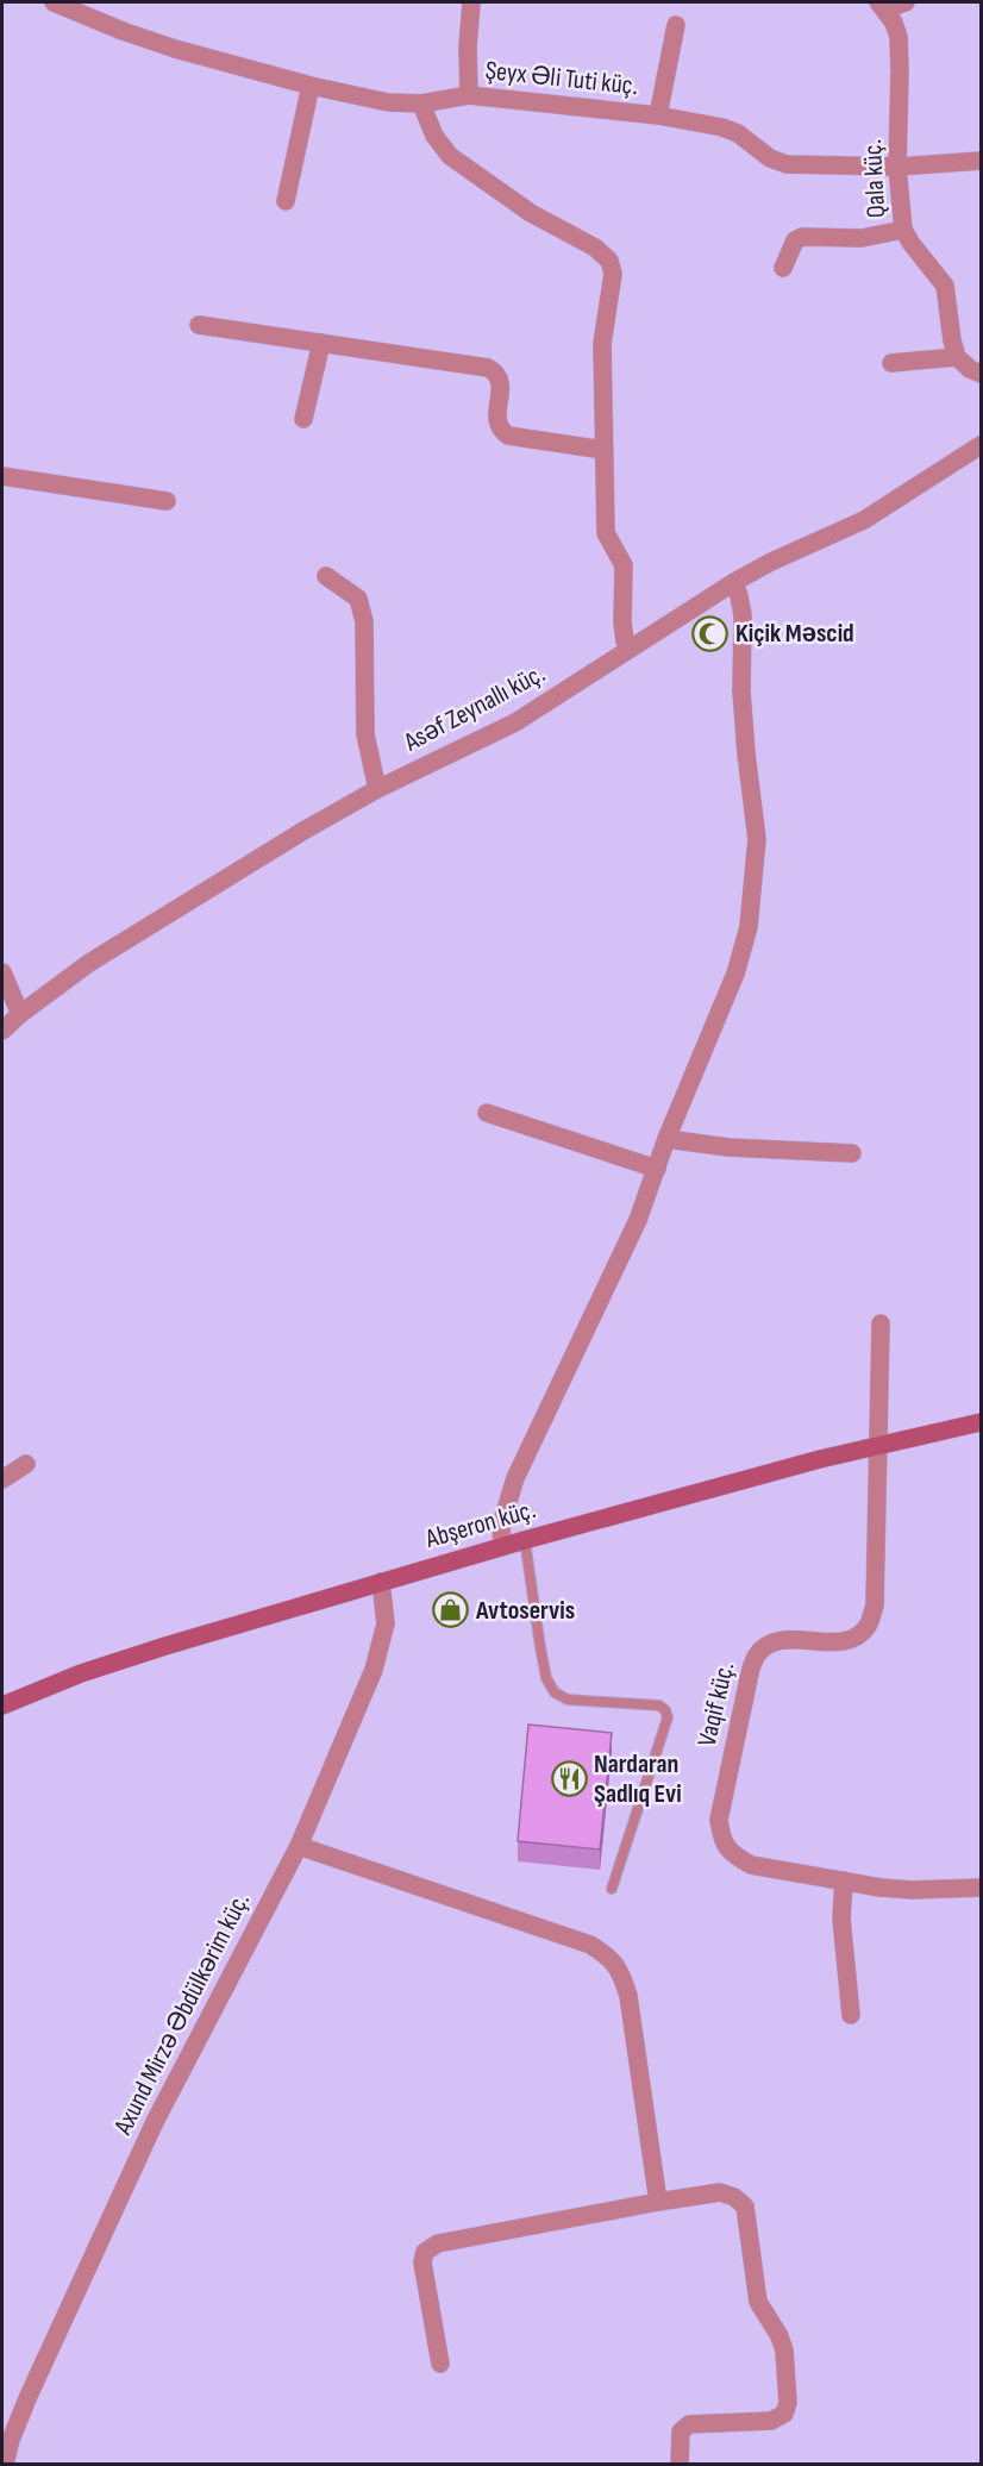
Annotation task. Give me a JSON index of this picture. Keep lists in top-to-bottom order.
{
  "streets": {
    "main road": ["Abşeron küç."],
    "street": [
      "Şeyx Əli Tuti küç.",
      "Qala küç.",
      "Asəf Zeynallı küç.",
      "Vaqif küç.",
      "Axund Mirzə Əbdülkərim küç."
    ]
  },
  "crossings": [
    ["Şeyx Əli Tuti küç.", "Qala küç."],
    ["Abşeron küç.", "Vaqif küç."],
    ["Abşeron küç.", "Axund Mirzə Əbdülkərim küç."]
  ],
  "places": {
    "mosque": ["Kiçik Məscid"],
    "shop": ["Avtoservis"],
    "restaurant": ["Nardaran Şadlıq Evi"]
  }
}
